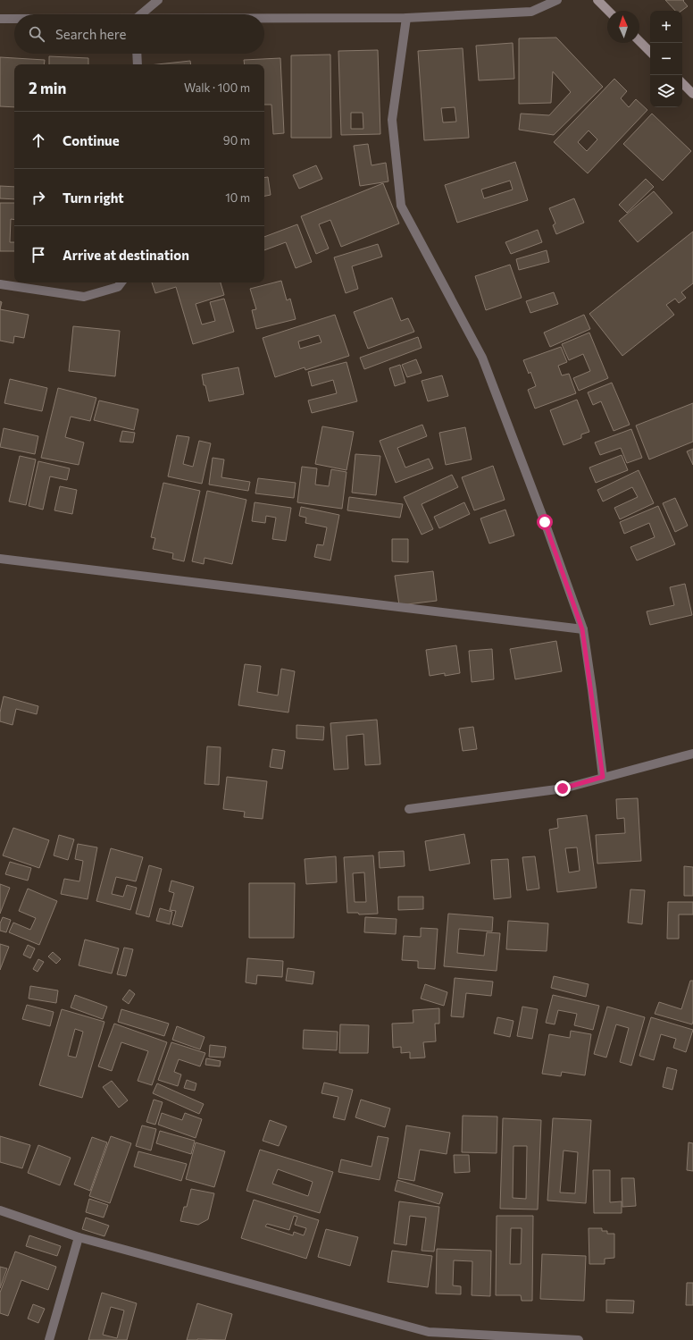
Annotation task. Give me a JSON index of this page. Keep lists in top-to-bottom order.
{
  "north": "top",
  "page": {
    "map_buttons": ["+", "−"],
    "search": "Search here",
    "heading": ["2 min", "Walk · 100 m"],
    "list": [
      ["Continue", "90 m"],
      ["Turn right", "10 m"],
      "Arrive at destination"
    ]
  }
}
